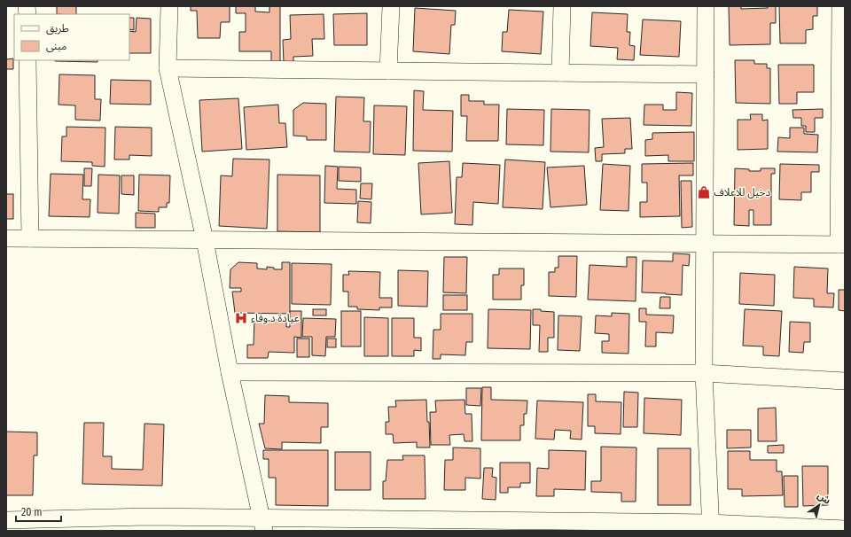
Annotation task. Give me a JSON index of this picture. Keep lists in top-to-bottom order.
{
  "places": {
    "shop": ["دخيل للاعلاف"],
    "hospital": ["عيادة د.وفاء"]
  },
  "legend": ["طريق", "مبنى"],
  "scale_bar": "20 m",
  "north": "top right"
}
